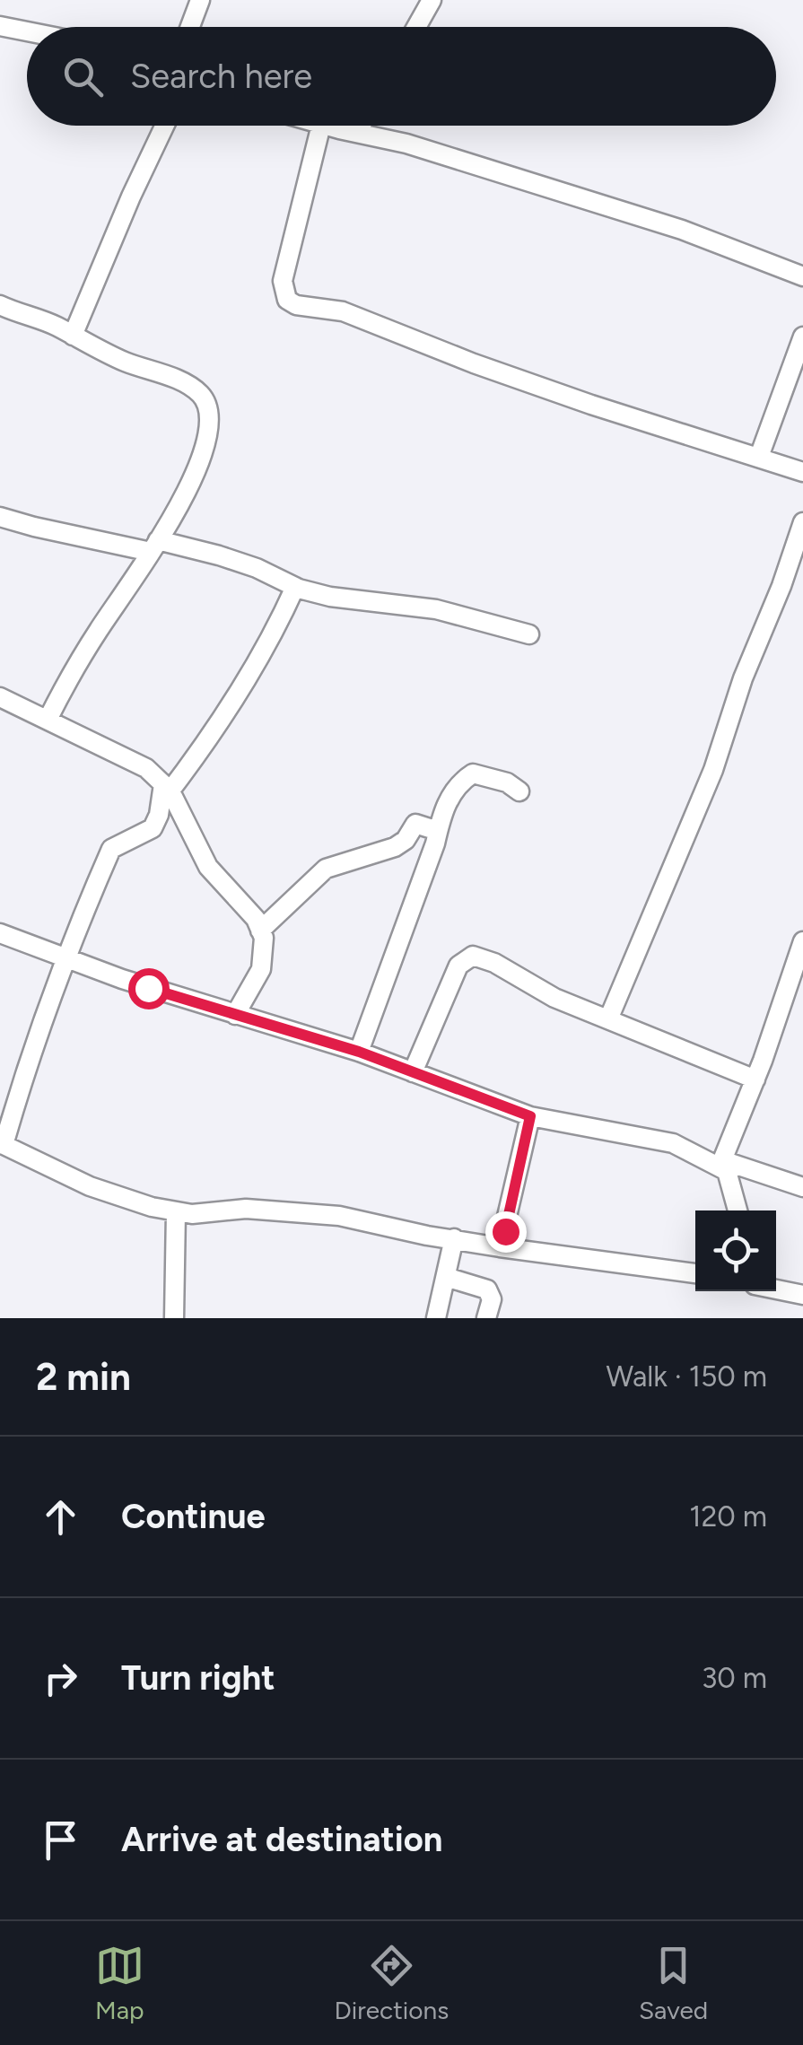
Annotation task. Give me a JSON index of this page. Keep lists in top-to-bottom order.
{
  "page": {
    "search": "Search here",
    "heading": ["2 min", "Walk · 150 m"],
    "list": [
      ["Continue", "120 m"],
      ["Turn right", "30 m"],
      "Arrive at destination"
    ],
    "nav": ["Map", "Directions", "Saved"]
  }
}
